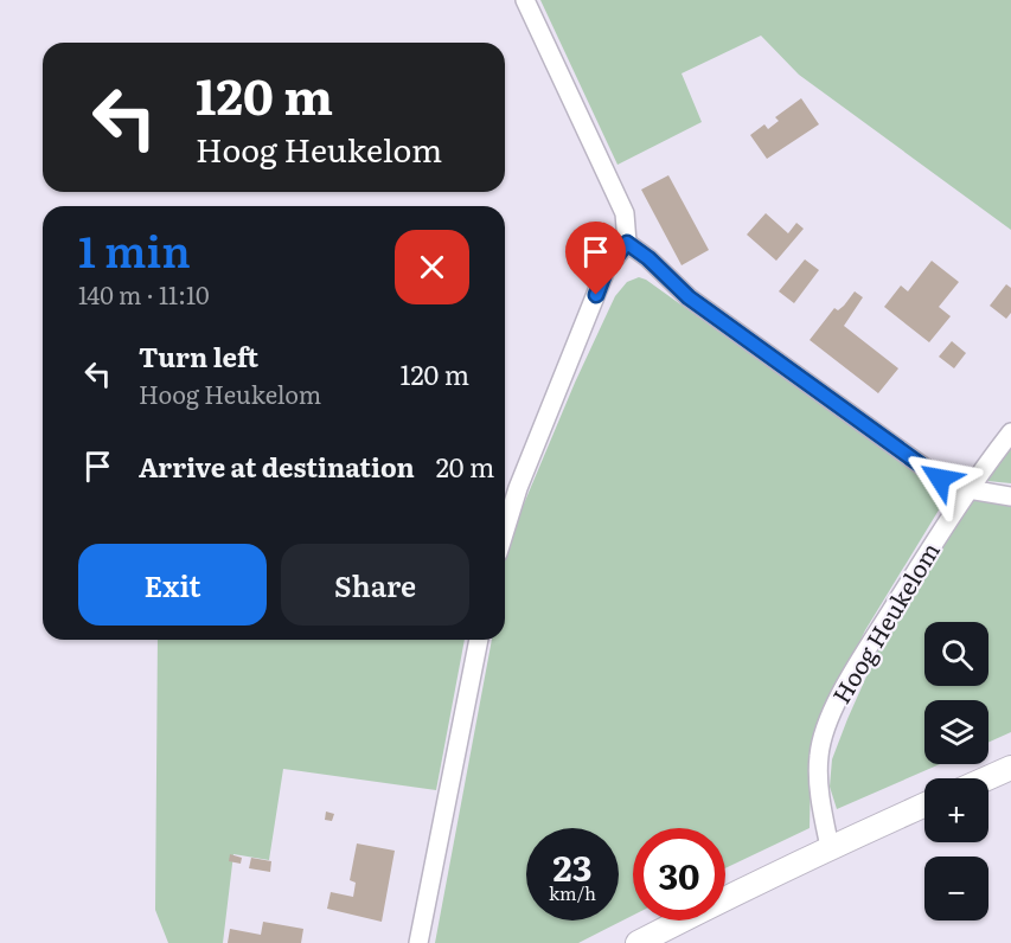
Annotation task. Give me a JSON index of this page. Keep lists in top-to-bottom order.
{
  "streets": {
    "street": ["Hoog Heukelom"]
  },
  "page": {
    "turn": ["120 m", "Hoog Heukelom"],
    "heading": ["1 min", "140 m · 11:10"],
    "list": [
      {
        "name": "Turn left",
        "note": "Hoog Heukelom",
        "value": "120 m"
      },
      {
        "name": "Arrive at destination",
        "value": "20 m"
      }
    ],
    "buttons": ["Exit", "Share"],
    "map_buttons": ["+", "−"],
    "speed": "23 km/h",
    "limit": "30"
  }
}
